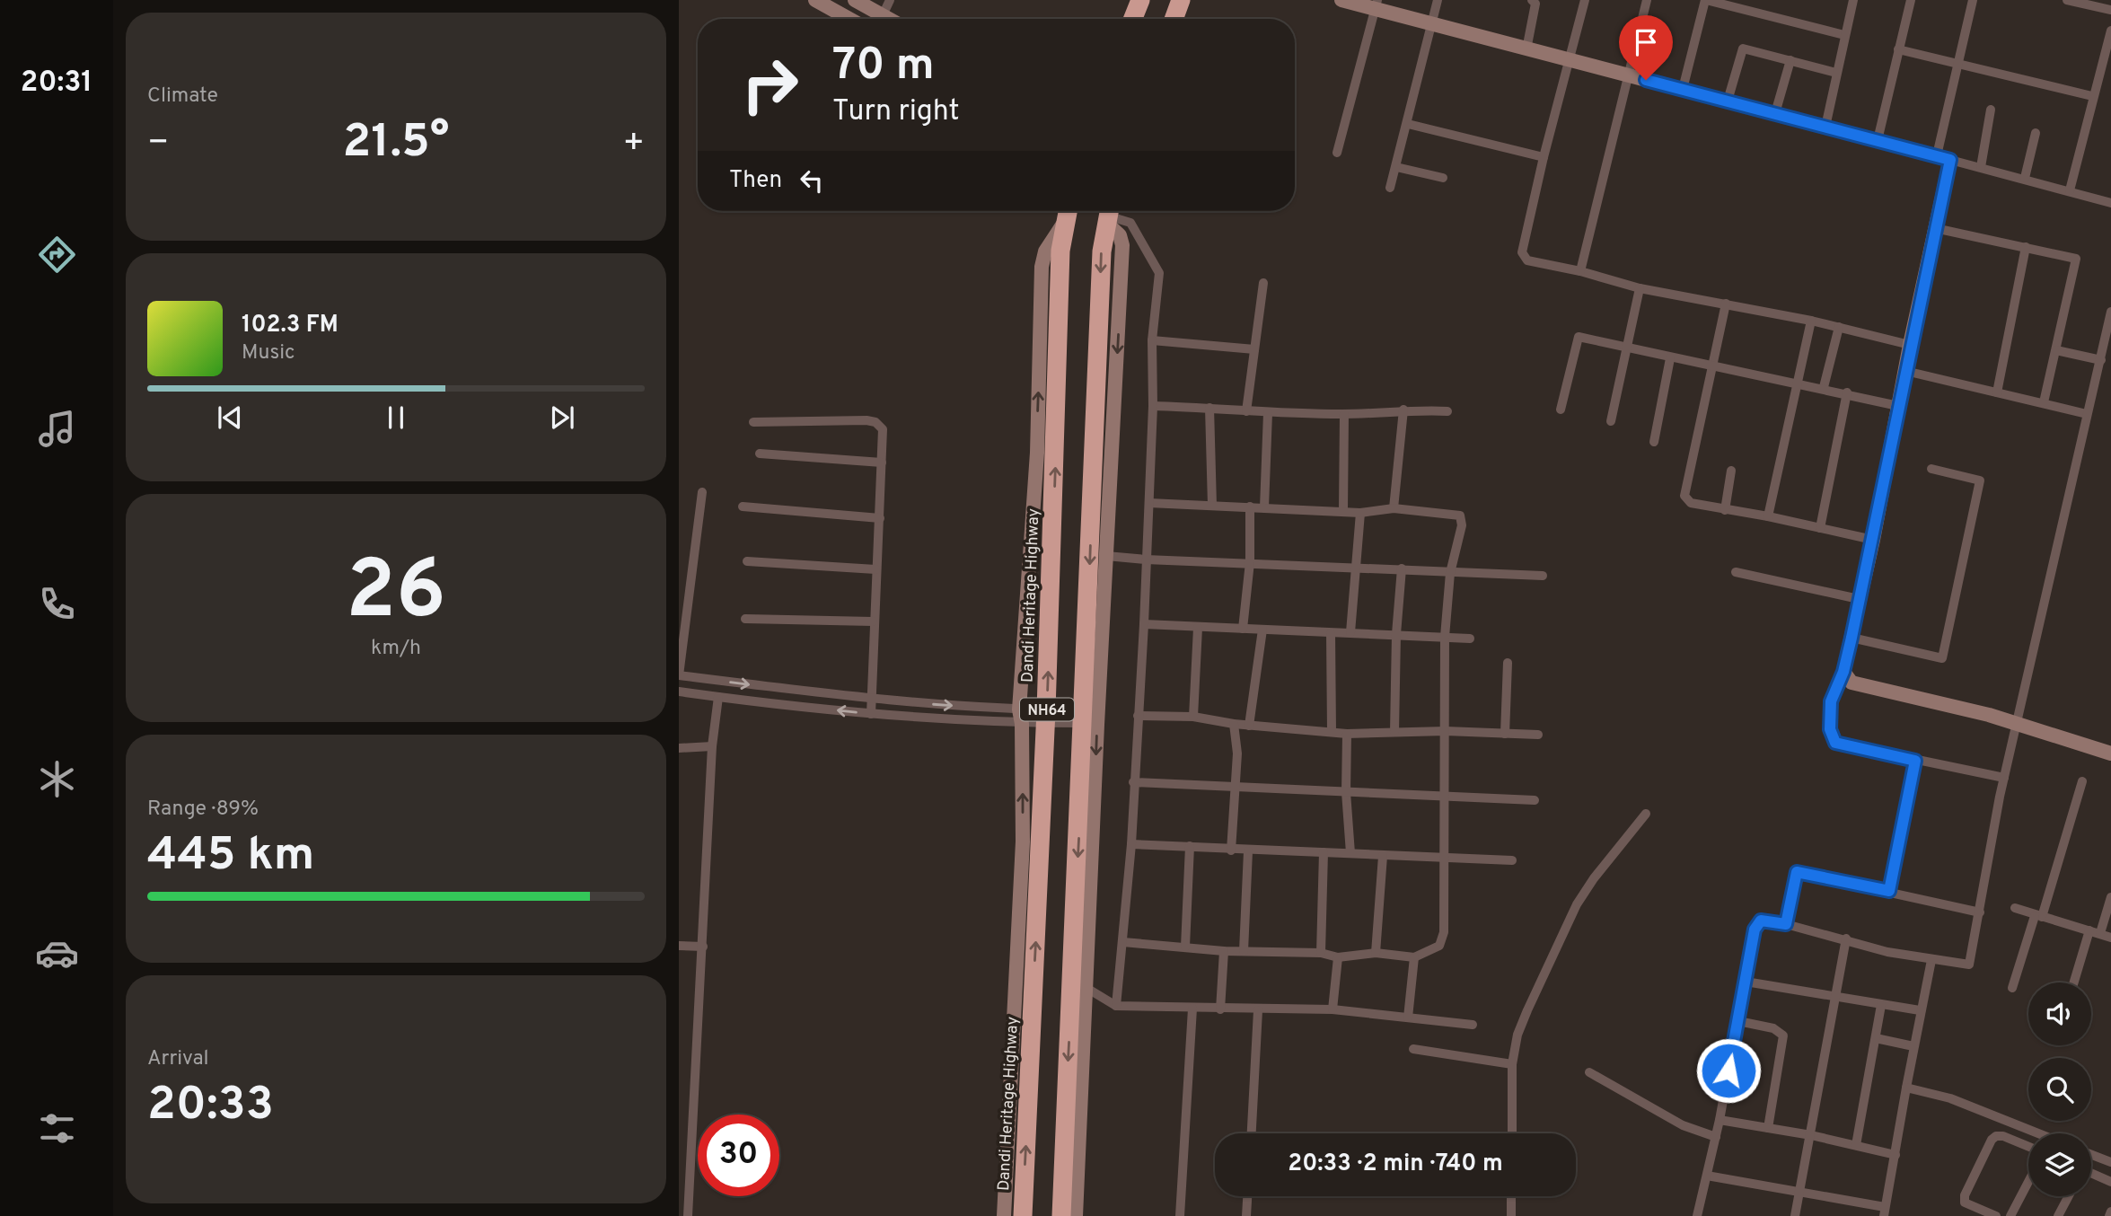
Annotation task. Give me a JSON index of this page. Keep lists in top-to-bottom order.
{
  "streets": {
    "highway": ["Dandi Heritage Highway", "NH64"]
  },
  "page": {
    "tabs": "20:31",
    "tile": [
      "Climate",
      ["26", "km/h"],
      ["Range · 89%", "445 km"],
      ["Arrival", "20:33"]
    ],
    "turn": ["70 m", "Turn right"],
    "heat": ["−", "21.5°", "+"],
    "then": "Then",
    "song": ["102.3 FM", "Music"],
    "limit": "30",
    "trip": "20:33 · 2 min · 740 m"
  }
}
